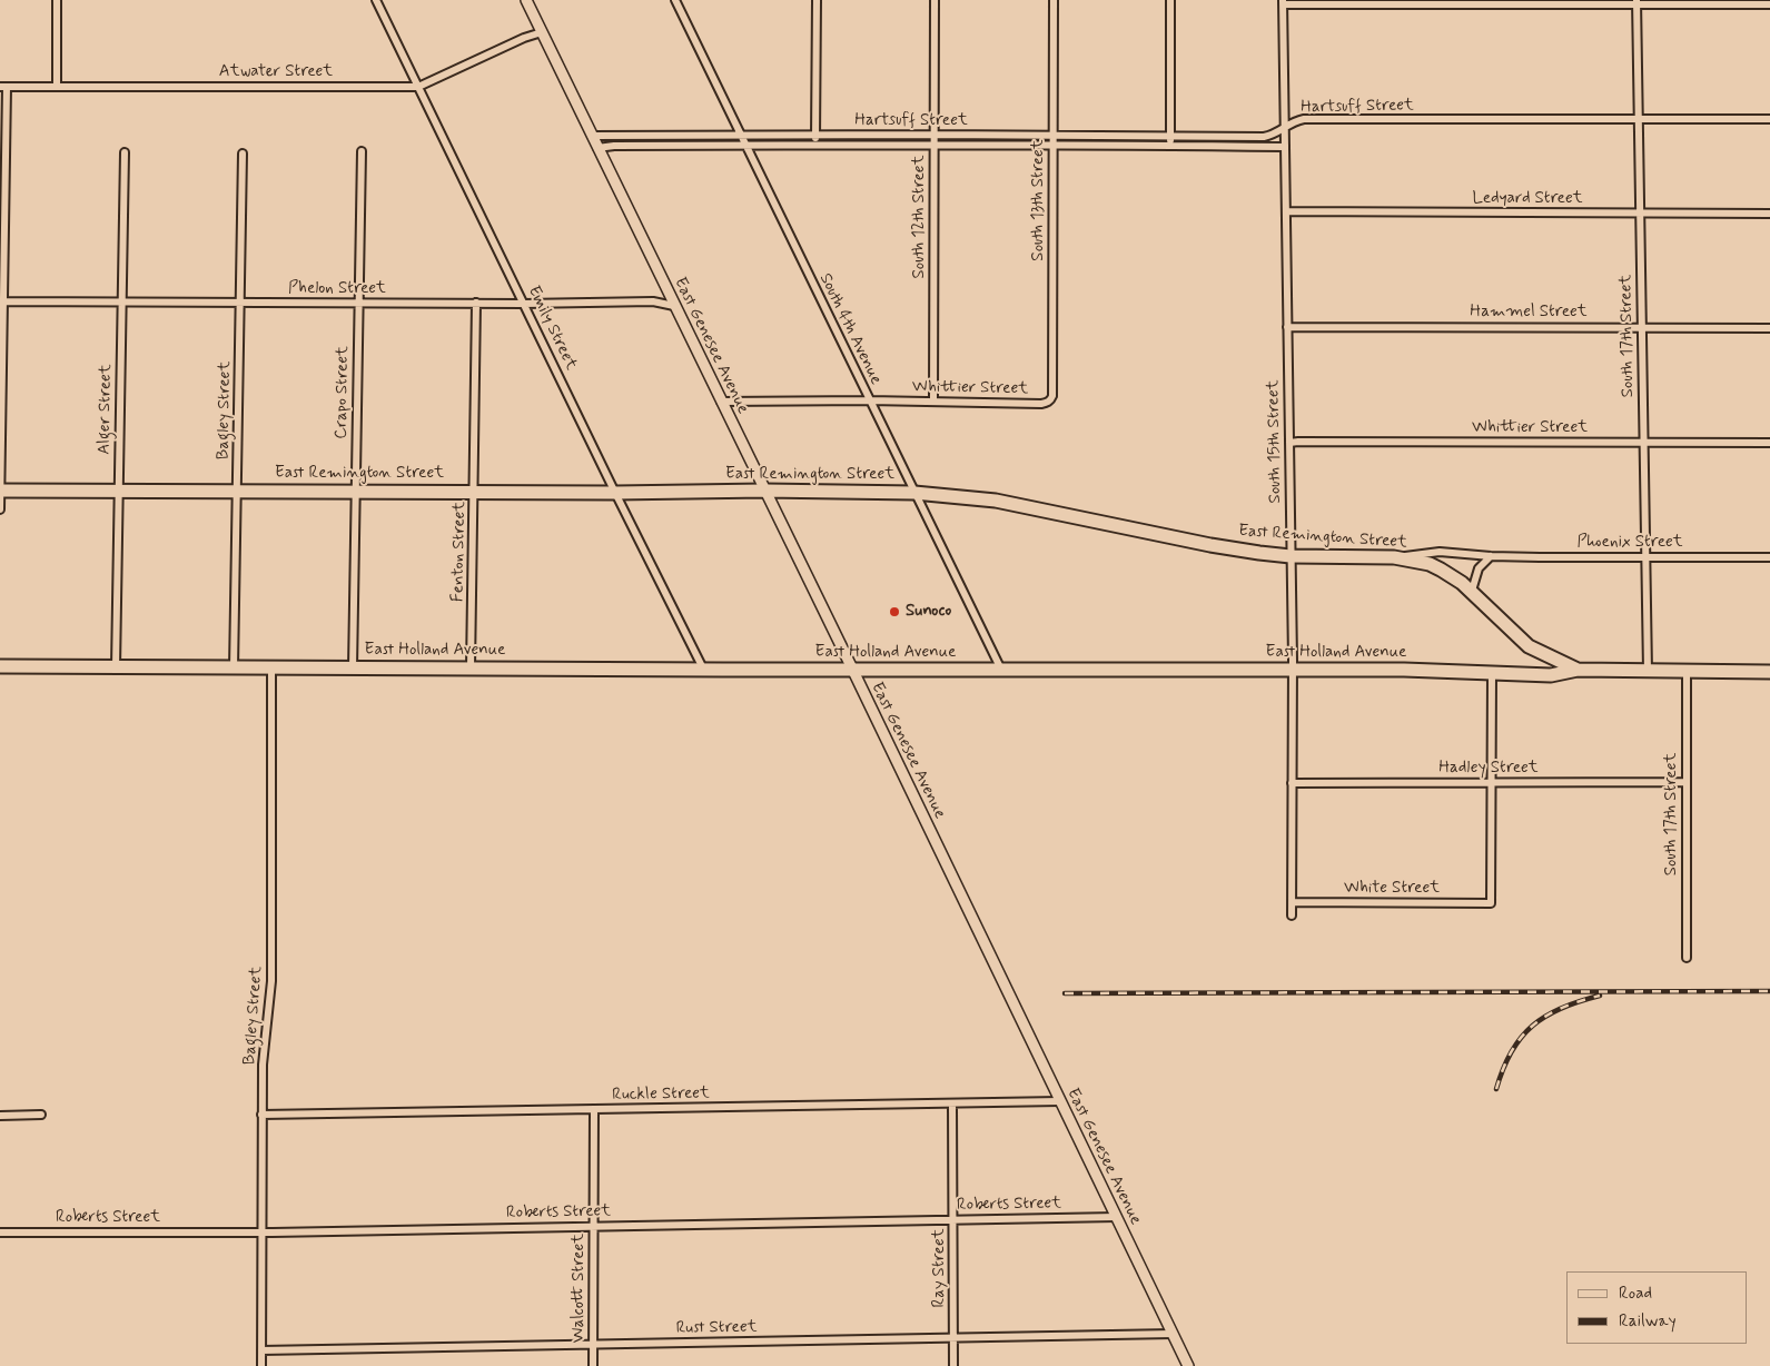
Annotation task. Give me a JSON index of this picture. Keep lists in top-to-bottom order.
{
  "streets": {
    "highway": ["East Remington Street", "East Holland Avenue"],
    "main road": ["East Genesee Avenue"],
    "street": [
      "Atwater Street",
      "Hartsuff Street",
      "Ledyard Street",
      "South 13th Street",
      "South 12th Street",
      "Phelon Street",
      "Hammel Street",
      "Emily Street",
      "South 4th Avenue",
      "South 17th Street",
      "Whittier Street",
      "Crapo Street",
      "Alger Street",
      "Bagley Street",
      "South 15th Street",
      "Phoenix Street",
      "Fenton Street",
      "Hadley Street",
      "White Street",
      "Ruckle Street",
      "Roberts Street",
      "Ray Street",
      "Walcott Street",
      "Rust Street"
    ]
  },
  "crossings": [
    ["Atwater Street", "Emily Street"],
    ["Atwater Street", "East Genesee Avenue"],
    ["Hartsuff Street", "South 13th Street"],
    ["Hartsuff Street", "South 12th Street"],
    ["Hartsuff Street", "South 4th Avenue"],
    ["Hartsuff Street", "South 17th Street"],
    ["Hartsuff Street", "East Genesee Avenue"],
    ["Hartsuff Street", "South 15th Street"],
    ["Ledyard Street", "South 17th Street"],
    ["Ledyard Street", "South 15th Street"],
    ["South 13th Street", "Whittier Street"],
    ["South 12th Street", "Whittier Street"],
    ["Phelon Street", "Emily Street"],
    ["Phelon Street", "East Genesee Avenue"],
    ["Phelon Street", "Crapo Street"],
    ["Phelon Street", "Alger Street"],
    ["Phelon Street", "Bagley Street"],
    ["Phelon Street", "Fenton Street"],
    ["Hammel Street", "South 17th Street"],
    ["Hammel Street", "South 15th Street"],
    ["Emily Street", "East Remington Street"],
    ["Emily Street", "East Holland Avenue"],
    ["South 4th Avenue", "Whittier Street"],
    ["South 4th Avenue", "East Remington Street"],
    ["South 4th Avenue", "East Holland Avenue"],
    ["South 17th Street", "Whittier Street"],
    ["South 17th Street", "Phoenix Street"],
    ["South 17th Street", "East Holland Avenue"],
    ["South 17th Street", "Hadley Street"],
    ["East Genesee Avenue", "Whittier Street"],
    ["East Genesee Avenue", "East Remington Street"],
    ["East Genesee Avenue", "East Holland Avenue"],
    ["East Genesee Avenue", "Ruckle Street"],
    ["East Genesee Avenue", "Roberts Street"],
    ["East Genesee Avenue", "Rust Street"],
    ["Whittier Street", "South 15th Street"],
    ["Crapo Street", "East Remington Street"],
    ["Crapo Street", "East Holland Avenue"],
    ["Alger Street", "East Remington Street"],
    ["Alger Street", "East Holland Avenue"],
    ["Bagley Street", "East Remington Street"],
    ["Bagley Street", "East Holland Avenue"],
    ["Bagley Street", "Ruckle Street"],
    ["Bagley Street", "Roberts Street"],
    ["Bagley Street", "Rust Street"],
    ["South 15th Street", "East Remington Street"],
    ["South 15th Street", "East Holland Avenue"],
    ["South 15th Street", "Hadley Street"],
    ["South 15th Street", "White Street"],
    ["East Remington Street", "Phoenix Street"],
    ["East Remington Street", "Fenton Street"],
    ["East Remington Street", "East Holland Avenue"],
    ["Fenton Street", "East Holland Avenue"],
    ["Hadley Street", "White Street"],
    ["Ruckle Street", "Ray Street"],
    ["Ruckle Street", "Walcott Street"],
    ["Roberts Street", "Ray Street"],
    ["Roberts Street", "Walcott Street"],
    ["Ray Street", "Rust Street"],
    ["Walcott Street", "Rust Street"]
  ],
  "places": ["Sunoco"],
  "legend": ["Road", "Railway"]
}
